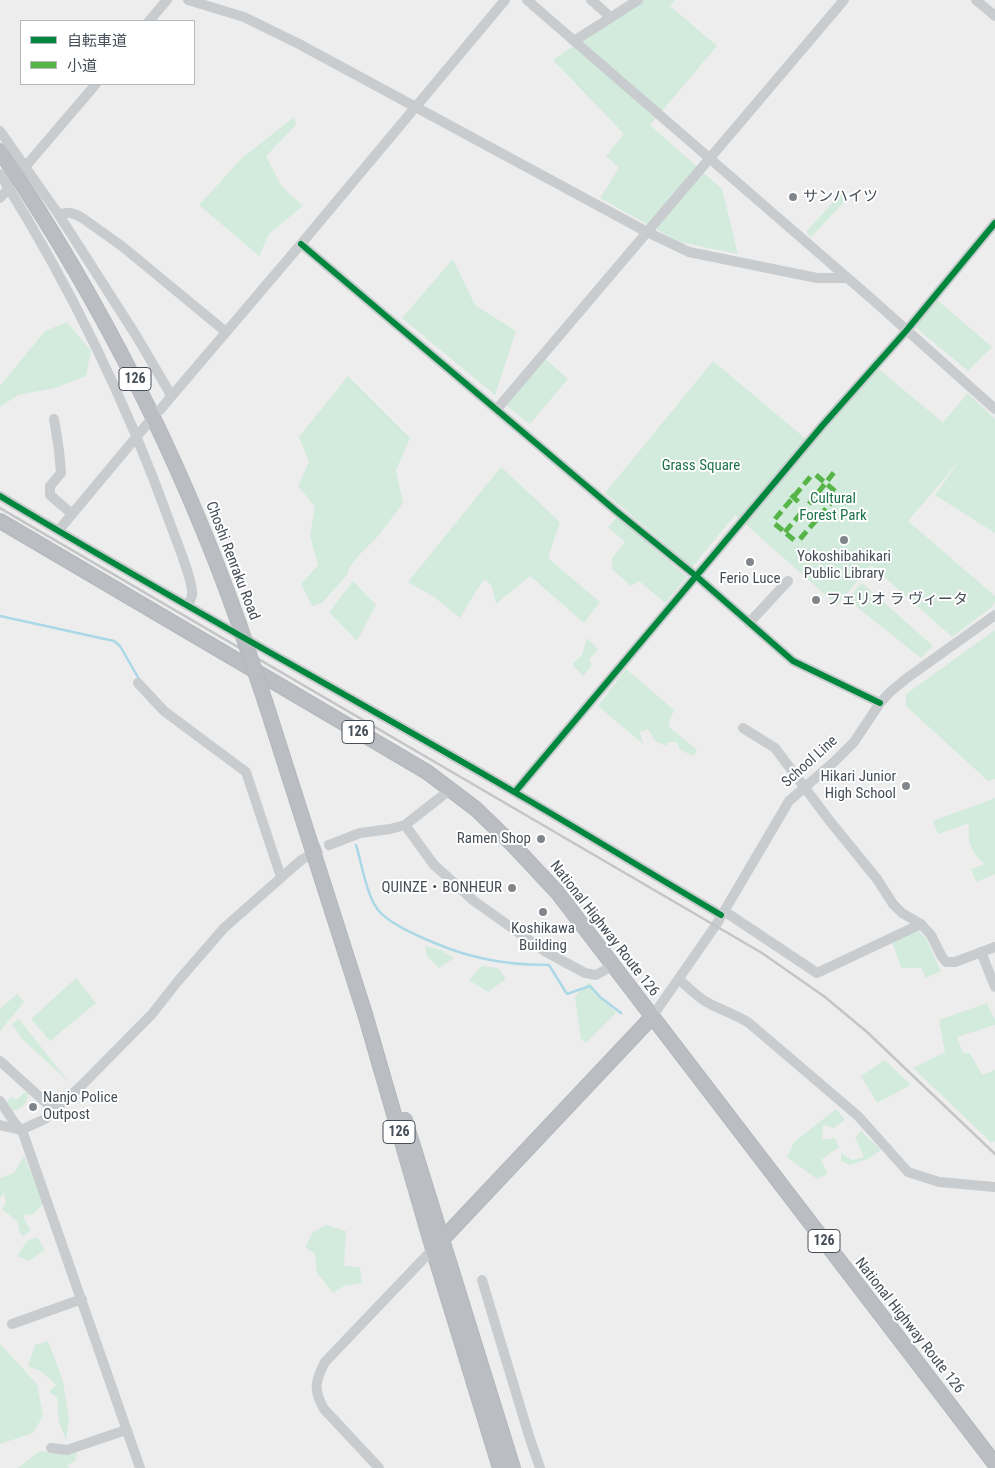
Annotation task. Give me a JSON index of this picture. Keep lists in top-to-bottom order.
{
  "streets": {
    "highway": ["126", "Choshi Renraku Road", "National Highway Route 126"],
    "street": ["School Line"]
  },
  "crossings": [
    ["126", "Choshi Renraku Road"],
    ["126", "National Highway Route 126"],
    ["Choshi Renraku Road", "National Highway Route 126"],
    ["School Line", "National Highway Route 126"]
  ],
  "parks": ["Grass Square", "Cultural Forest Park"],
  "places": [
    "サンハイツ",
    "Yokoshibahikari Public Library",
    "Ferio Luce",
    "フェリオ ラ ヴィータ",
    "Hikari Junior High School",
    "Ramen Shop",
    "QUINZE・BONHEUR",
    "Koshikawa Building",
    "Nanjo Police Outpost"
  ],
  "legend": ["自転車道", "小道"]
}
